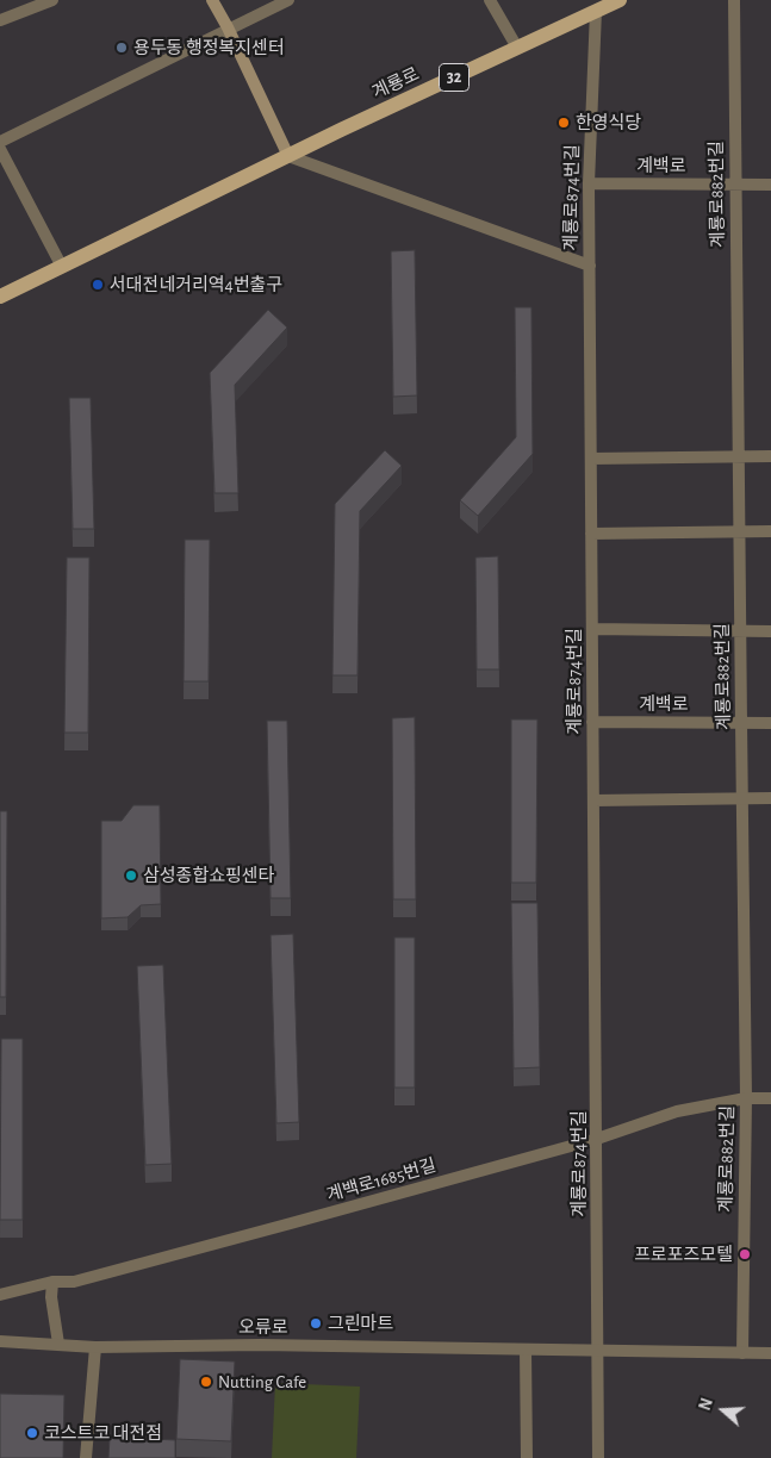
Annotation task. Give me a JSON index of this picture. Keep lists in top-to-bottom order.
{
  "streets": {
    "main road": ["32", "계룡로"],
    "street": [
      "계백로",
      "계룡로882번길",
      "계룡로874번길",
      "계백로1685번길",
      "오류로"
    ]
  },
  "crossings": [
    ["계룡로", "계룡로874번길"],
    ["계백로", "계룡로882번길"],
    ["계백로", "계룡로874번길"],
    ["계룡로882번길", "계백로1685번길"],
    ["계룡로882번길", "오류로"],
    ["계룡로874번길", "계백로1685번길"],
    ["계룡로874번길", "오류로"]
  ],
  "places": [
    "용두동 행정복지센터",
    "한영식당",
    "서대전네거리역4번출구",
    "삼성종합쇼핑센타",
    "프로포즈모텔",
    "그린마트",
    "Nutting Cafe",
    "코스트코 대전점"
  ],
  "north": "left"
}
